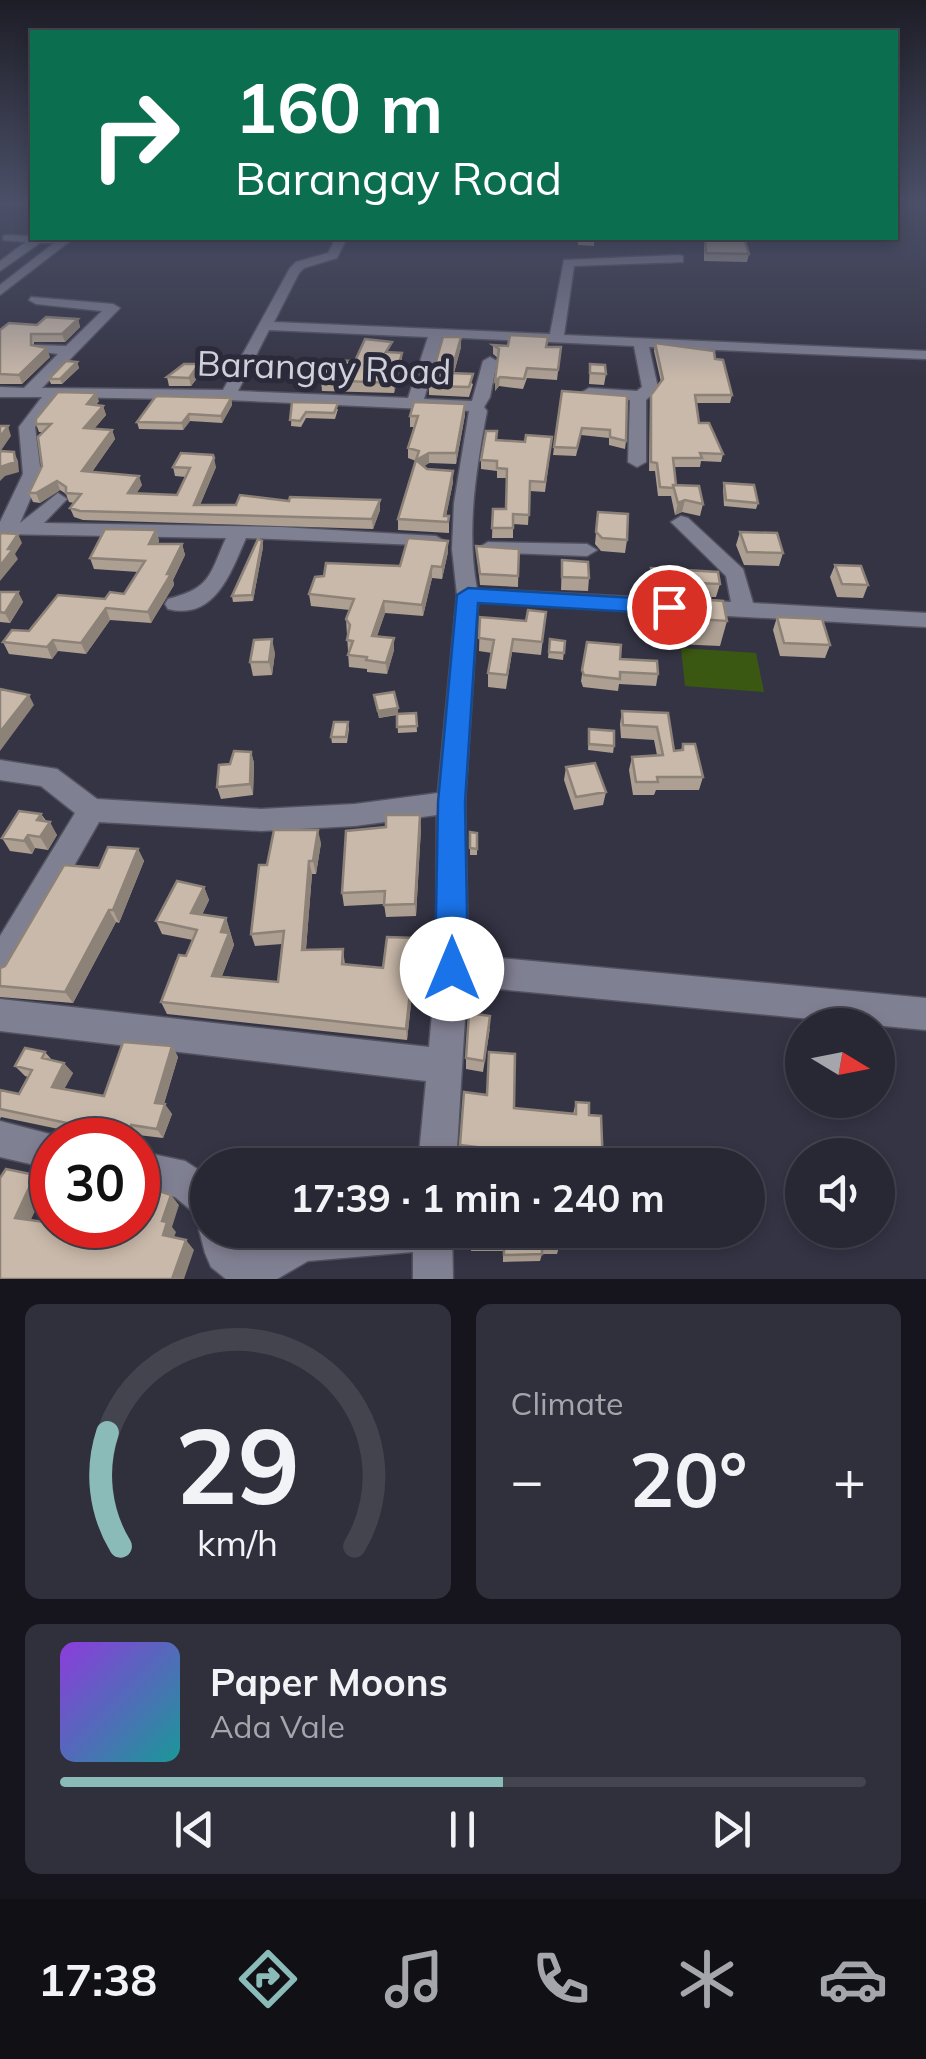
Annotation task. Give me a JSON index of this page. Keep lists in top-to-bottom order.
{
  "streets": {
    "street": ["Barangay Road"]
  },
  "north": "right",
  "page": {
    "turn": ["160 m", "Barangay Road"],
    "limit": "30",
    "trip": "17:39 · 1 min · 240 m",
    "tile": "Climate",
    "heat": ["−", "20°", "+"],
    "song": ["Paper Moons", "Ada Vale"],
    "tabs": "17:38",
    "gauge": ["29", "km/h"]
  }
}
